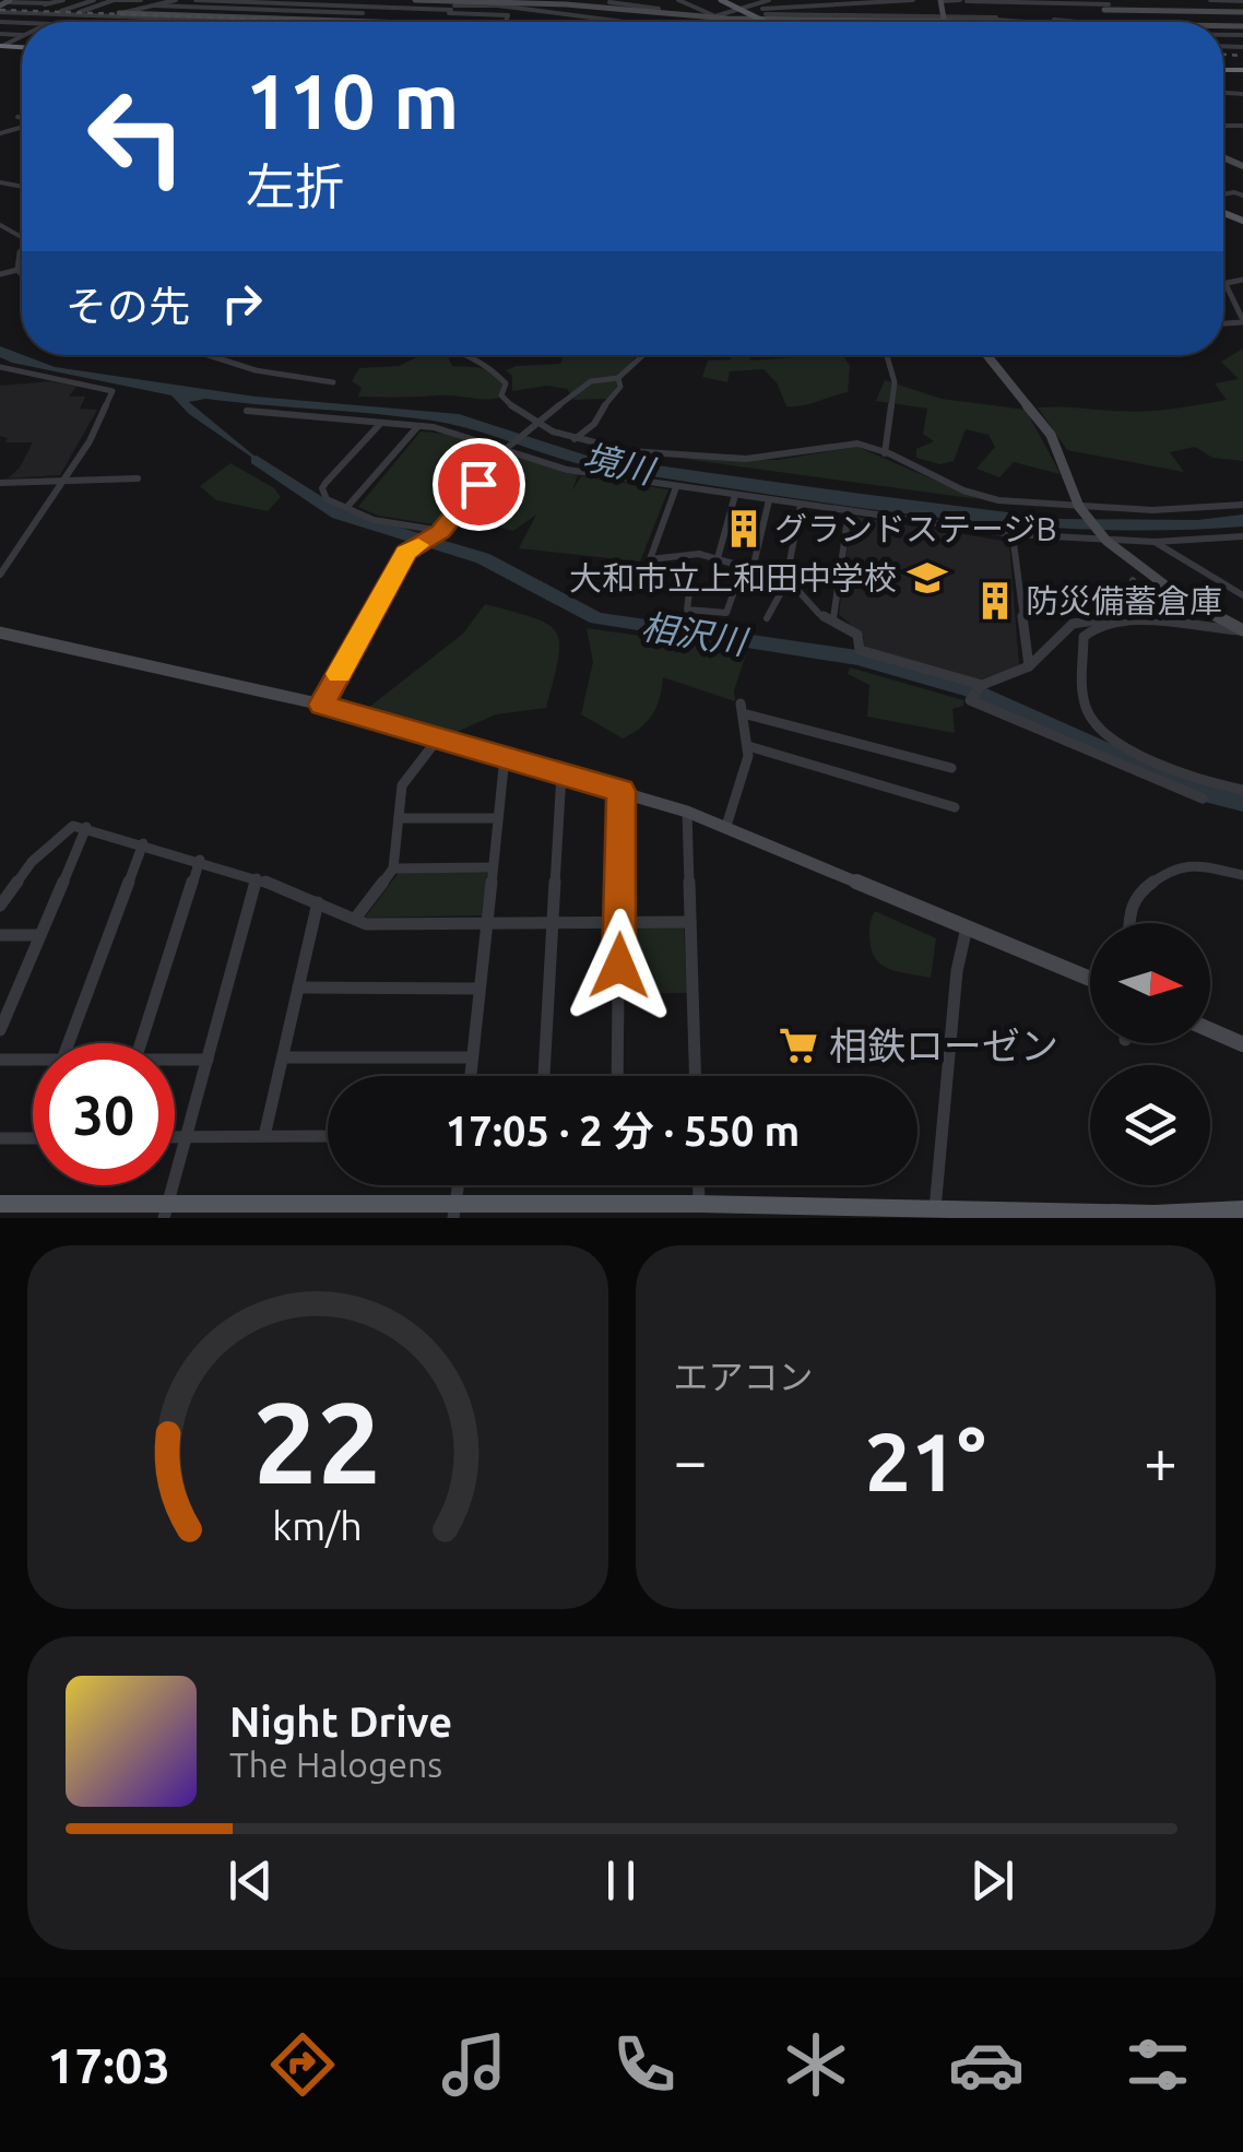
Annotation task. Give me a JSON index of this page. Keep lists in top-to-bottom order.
{
  "water": ["境川", "相沢川"],
  "places": {
    "building": ["グランドステージB", "防災備蓄倉庫"],
    "school or university": ["大和市立上和田中学校"],
    "supermarket": ["相鉄ローゼン"]
  },
  "north": "right",
  "page": {
    "turn": ["110 m", "左折"],
    "then": "その先",
    "limit": "30",
    "trip": "17:05 · 2 分 · 550 m",
    "tile": "エアコン",
    "heat": ["−", "21°", "+"],
    "song": ["Night Drive", "The Halogens"],
    "tabs": "17:03",
    "gauge": ["22", "km/h"]
  }
}
